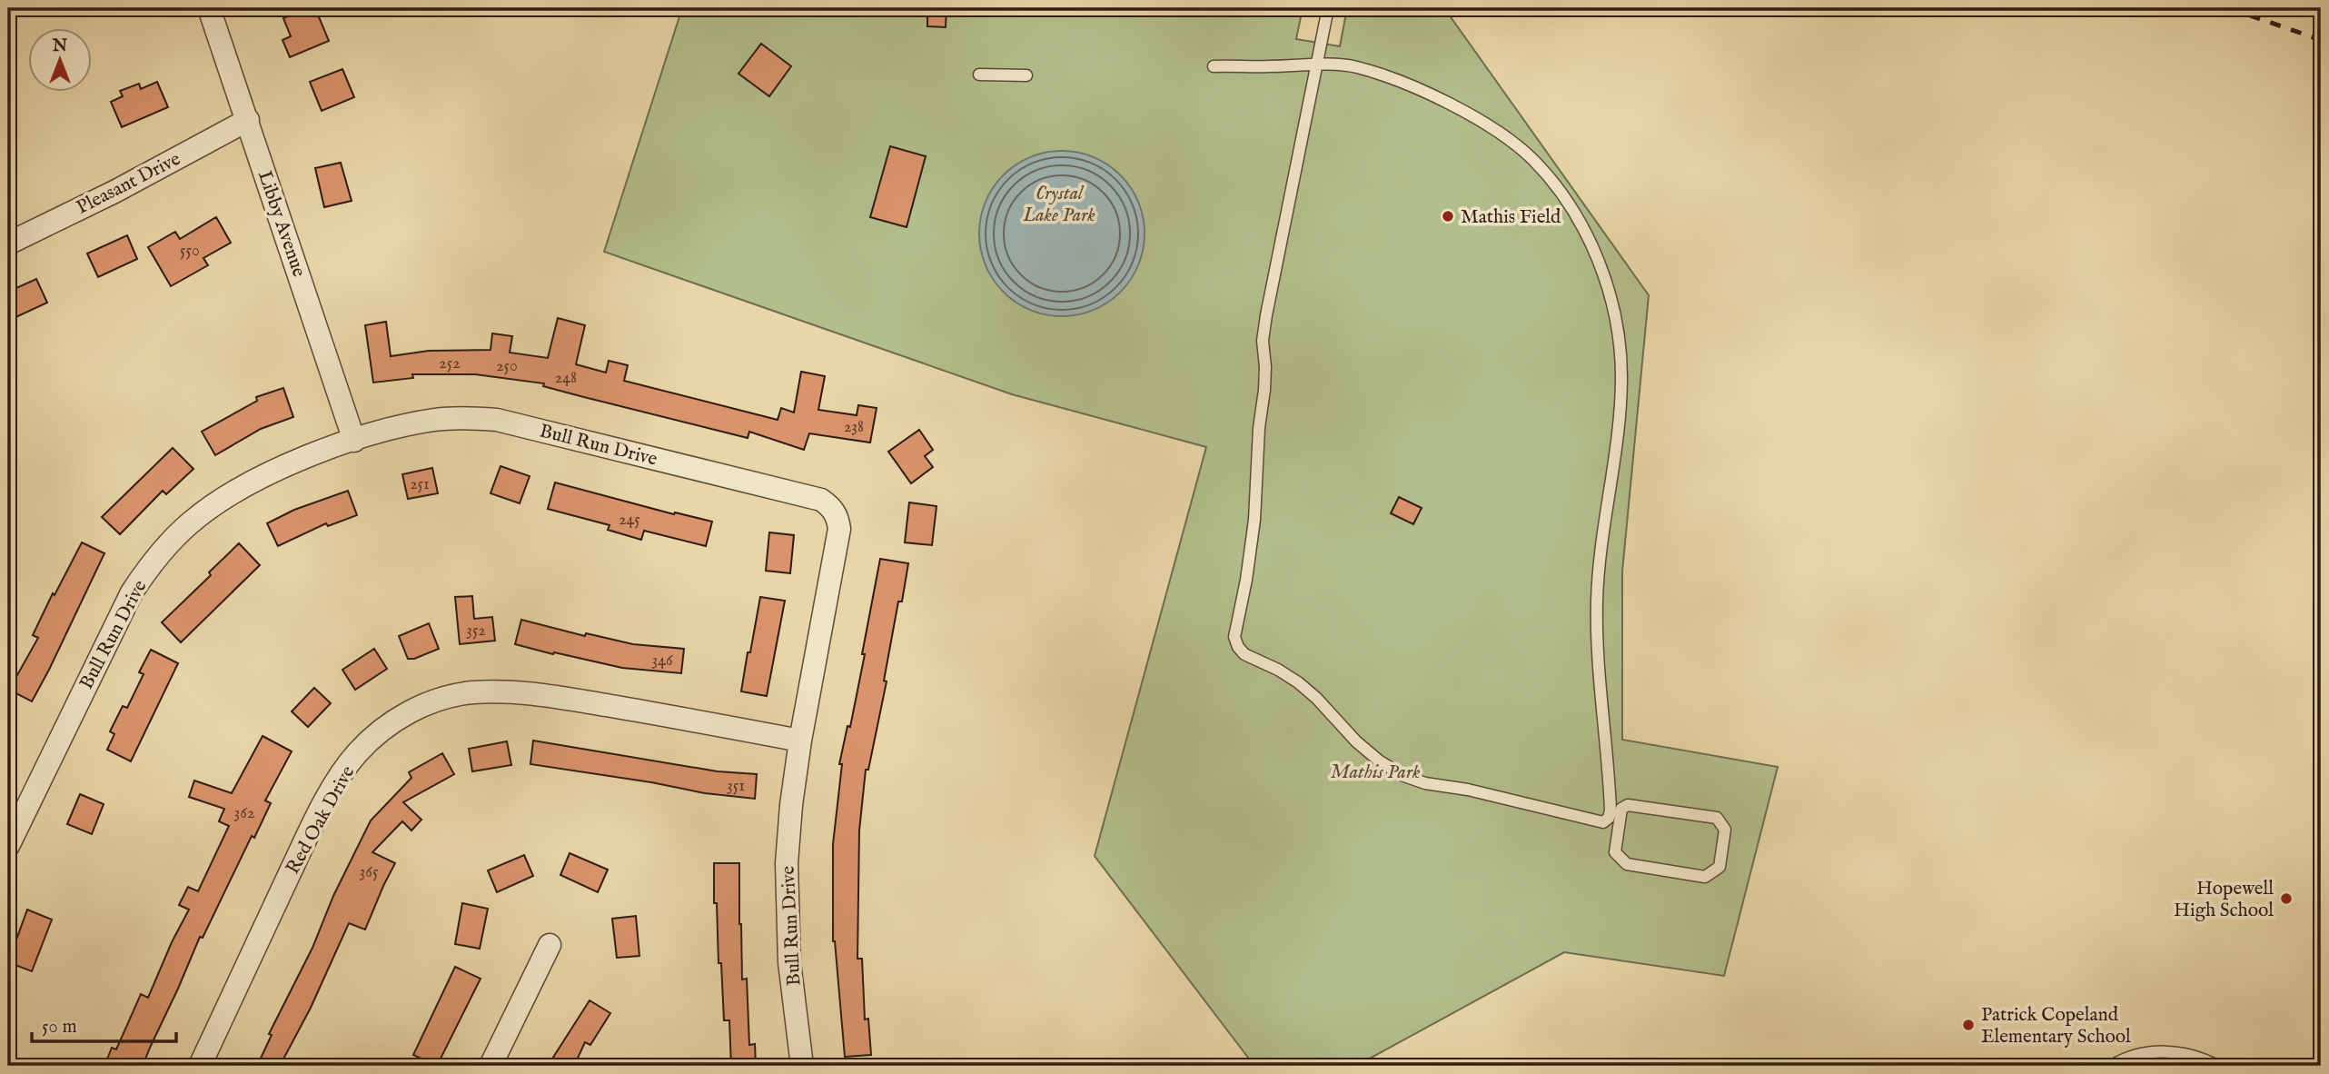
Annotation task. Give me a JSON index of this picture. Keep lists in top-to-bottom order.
{
  "streets": {
    "street": [
      "Pleasant Drive",
      "Libby Avenue",
      "Bull Run Drive",
      "Red Oak Drive"
    ]
  },
  "crossings": [
    ["Pleasant Drive", "Libby Avenue"],
    ["Libby Avenue", "Bull Run Drive"],
    ["Bull Run Drive", "Red Oak Drive"]
  ],
  "parks": ["Crystal Lake Park", "Mathis Park"],
  "places": ["Mathis Field", "Hopewell High School", "Patrick Copeland Elementary School"],
  "house_numbers": [
    "550",
    "252",
    "250",
    "248",
    "238",
    "251",
    "245",
    "352",
    "346",
    "351",
    "362",
    "365"
  ],
  "scale_bar": "50 m",
  "north": "top"
}
